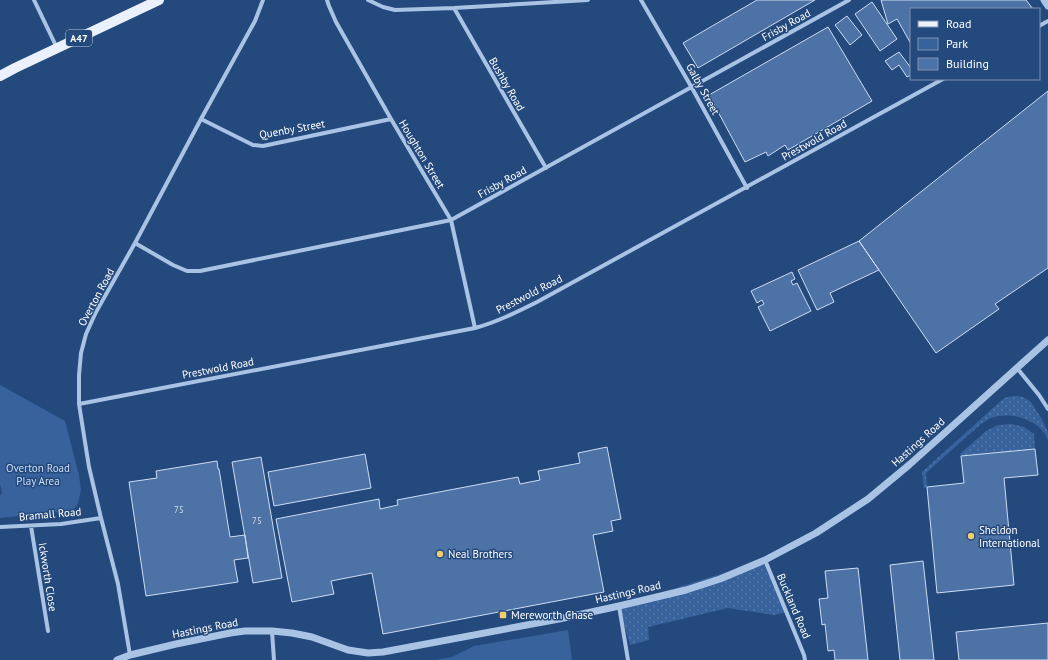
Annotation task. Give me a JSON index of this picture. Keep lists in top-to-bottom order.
{
  "streets": {
    "main road": ["A47"],
    "street": [
      "Frisby Road",
      "Bushby Road",
      "Galby Street",
      "Quenby Street",
      "Prestwold Road",
      "Houghton Street",
      "Overton Road",
      "Hastings Road",
      "Bramall Road",
      "Ickworth Close",
      "Buckland Road"
    ]
  },
  "crossings": [
    ["Frisby Road", "Bushby Road"],
    ["Frisby Road", "Galby Street"],
    ["Frisby Road", "Houghton Street"],
    ["Frisby Road", "Overton Road"],
    ["Galby Street", "Prestwold Road"],
    ["Quenby Street", "Houghton Street"],
    ["Quenby Street", "Overton Road"],
    ["Prestwold Road", "Houghton Street"],
    ["Prestwold Road", "Overton Road"],
    ["Overton Road", "Hastings Road"],
    ["Overton Road", "Bramall Road"],
    ["Hastings Road", "Buckland Road"],
    ["Bramall Road", "Ickworth Close"]
  ],
  "parks": ["Overton Road Play Area"],
  "places": {
    "other": ["Sheldon International", "Neal Brothers"],
    "transit": ["Mereworth Chase"]
  },
  "house_numbers": ["75", "75"],
  "legend": ["Road", "Park", "Building"]
}
